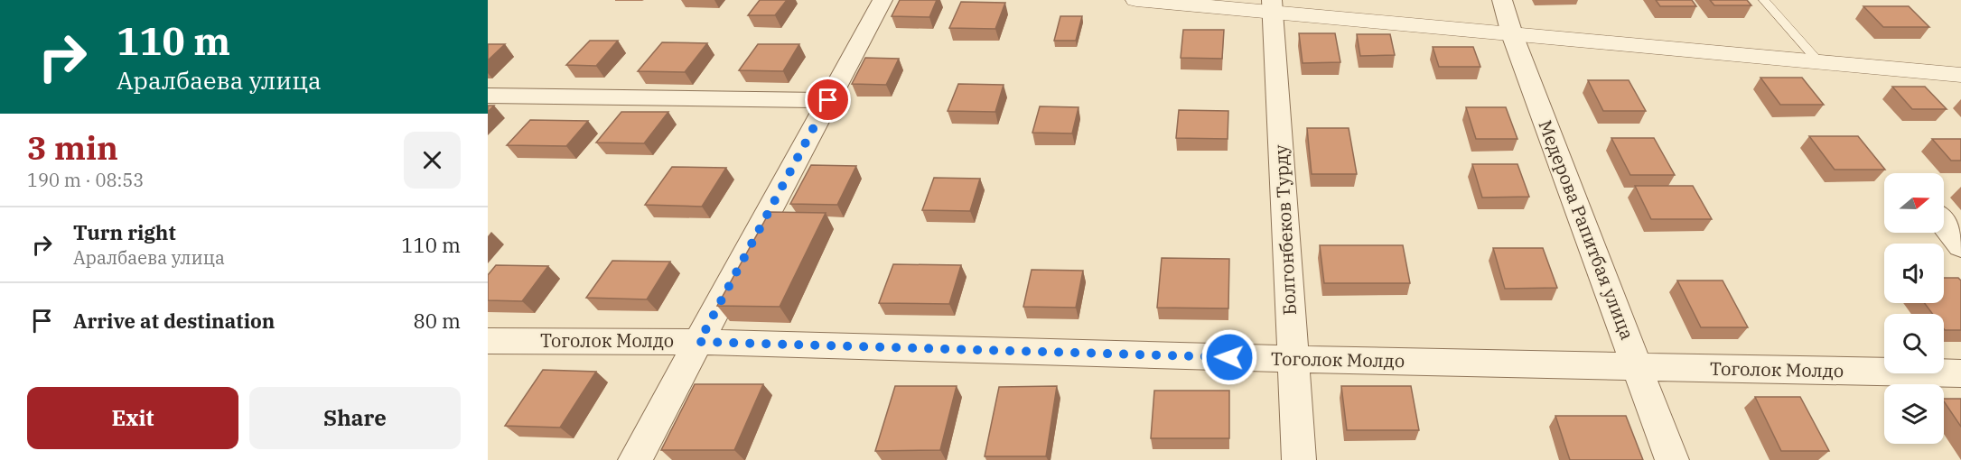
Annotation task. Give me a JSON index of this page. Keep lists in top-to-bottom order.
{
  "streets": {
    "street": ["Болгонбеков Турду", "Медерова Рапитбая улица", "Тоголок Молдо"]
  },
  "crossings": [
    ["Болгонбеков Турду", "Тоголок Молдо"],
    ["Медерова Рапитбая улица", "Тоголок Молдо"]
  ],
  "north": "right",
  "page": {
    "turn": ["110 m", "Аралбаева улица"],
    "heading": ["3 min", "190 m · 08:53"],
    "list": [
      {
        "name": "Turn right",
        "note": "Аралбаева улица",
        "value": "110 m"
      },
      {
        "name": "Arrive at destination",
        "value": "80 m"
      }
    ],
    "buttons": ["Exit", "Share"]
  }
}
